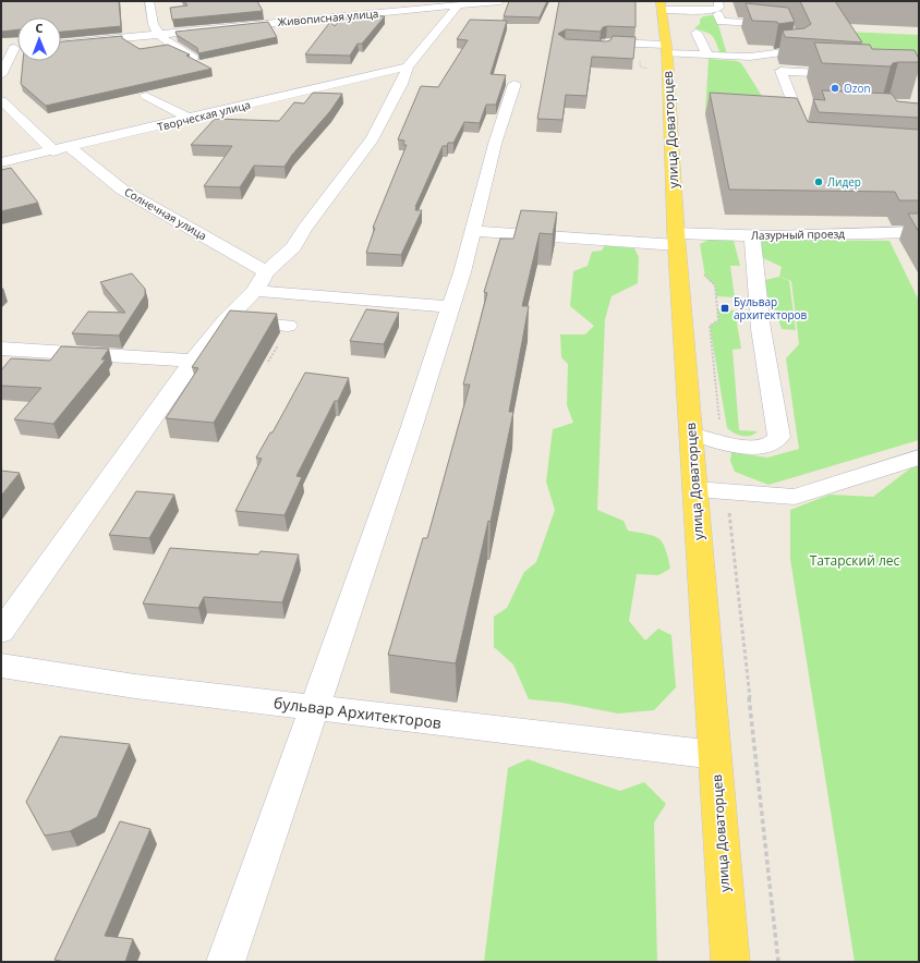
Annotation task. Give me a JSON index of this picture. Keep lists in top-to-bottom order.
{
  "streets": {
    "main road": ["улица Доваторцев"],
    "street": [
      "Живописная улица",
      "Творческая улица",
      "Солнечная улица",
      "Лазурный проезд",
      "бульвар Архитекторов"
    ]
  },
  "crossings": [
    ["Творческая улица", "Солнечная улица"],
    ["улица Доваторцев", "Лазурный проезд"],
    ["улица Доваторцев", "бульвар Архитекторов"]
  ],
  "parks": ["Татарский лес"],
  "places": {
    "other": ["Ozon", "Лидер"],
    "transit": ["Бульвар архитекторов"]
  },
  "north": "top"
}
